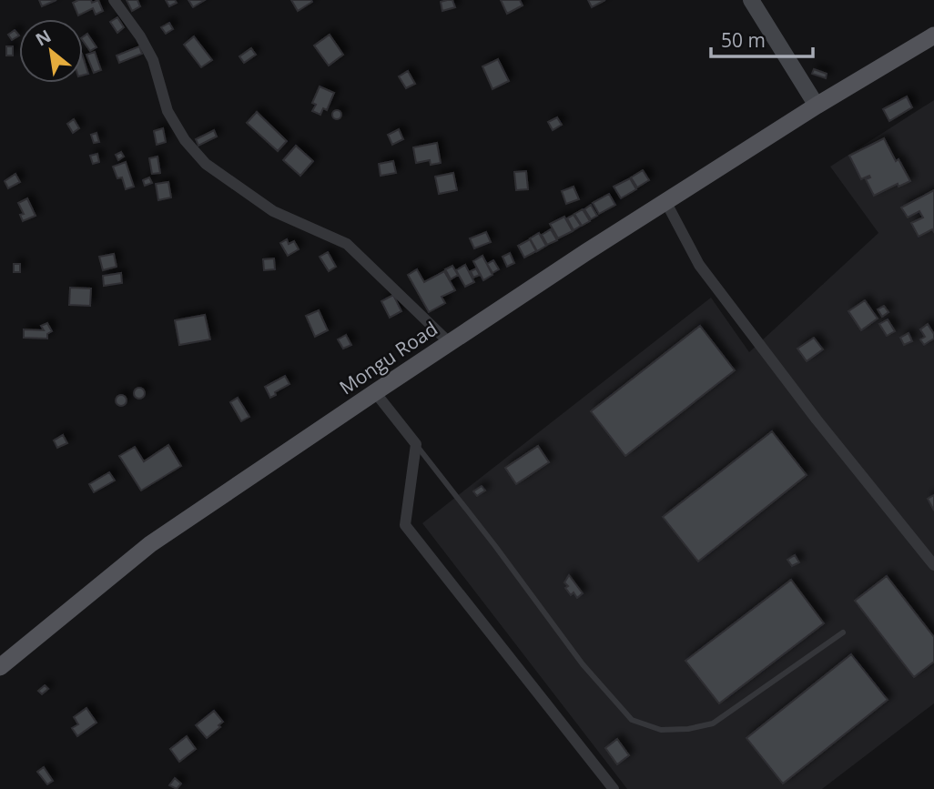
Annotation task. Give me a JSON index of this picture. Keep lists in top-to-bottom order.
{
  "streets": {
    "main road": ["Mongu Road"]
  },
  "scale_bar": "50 m",
  "north": "top left"
}
